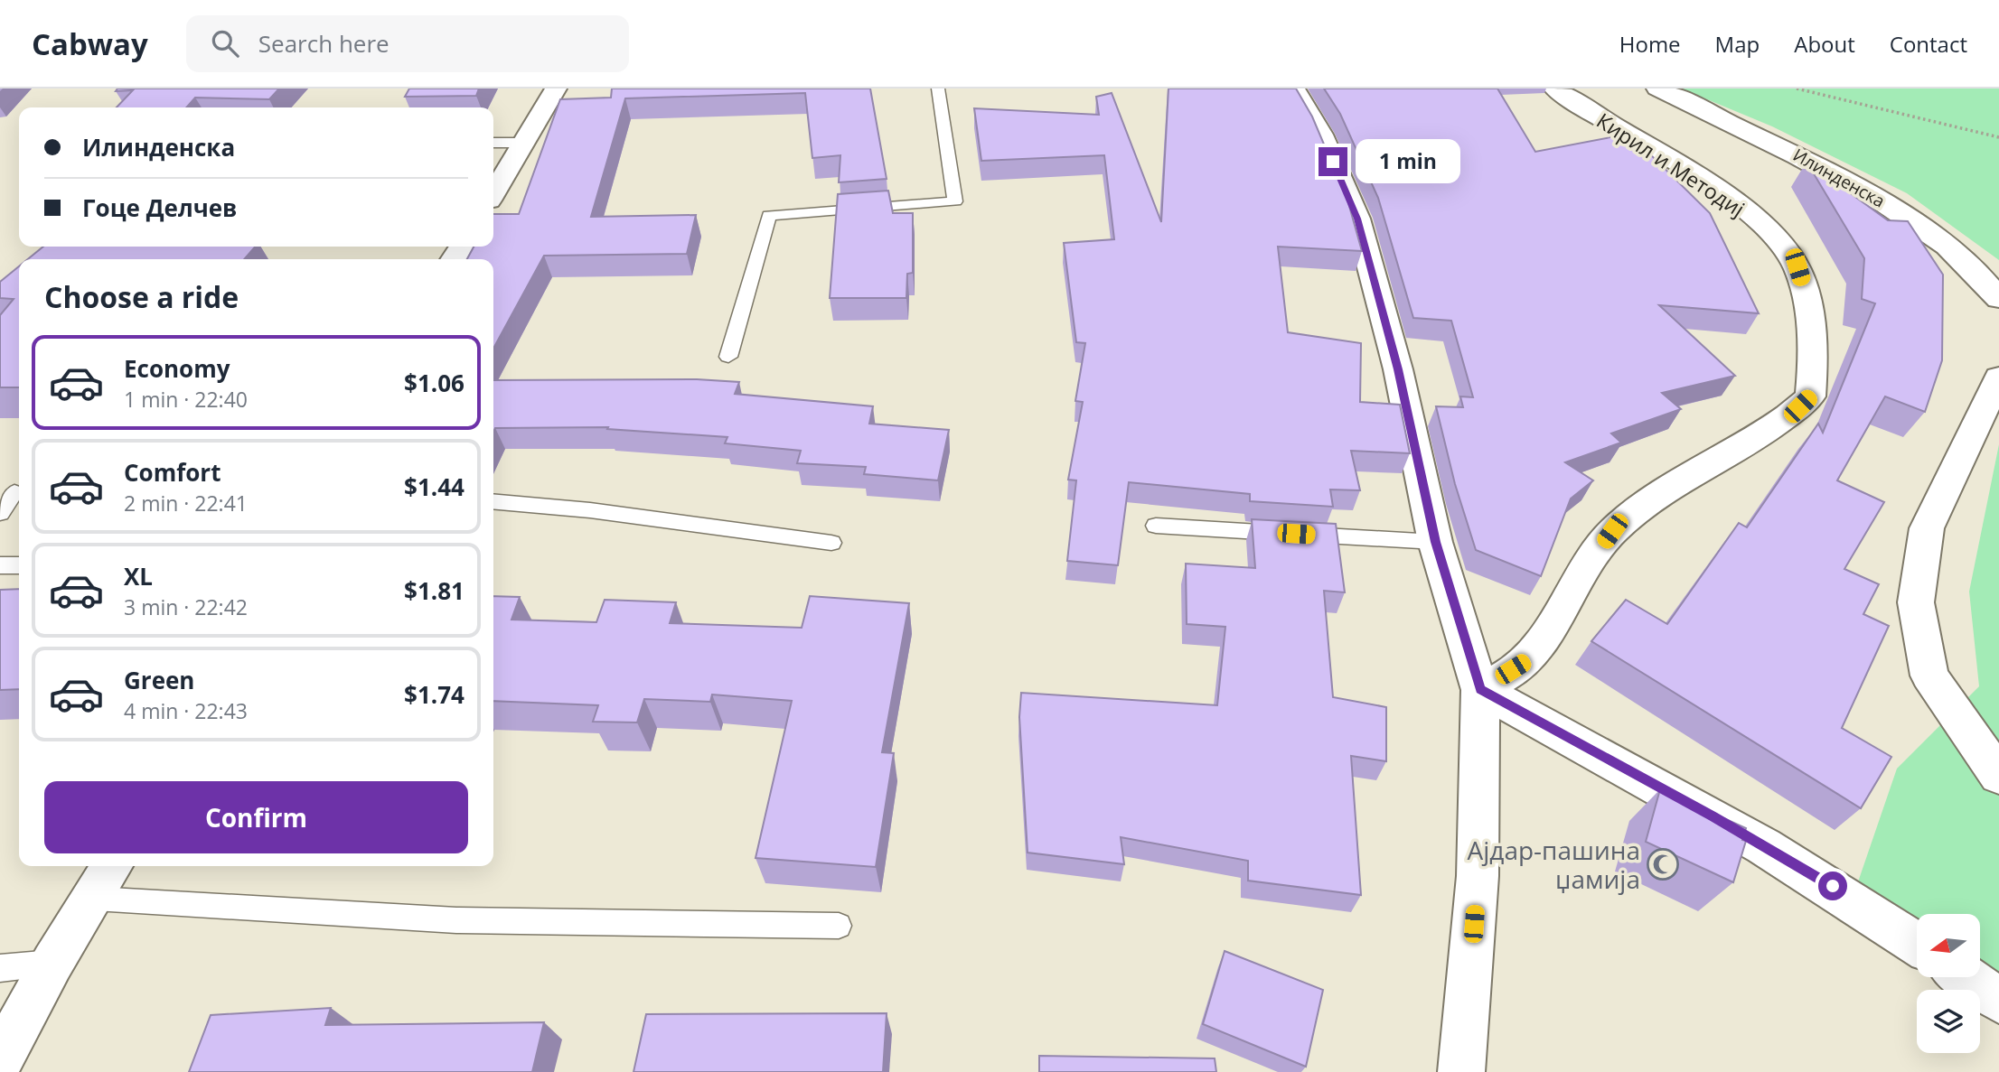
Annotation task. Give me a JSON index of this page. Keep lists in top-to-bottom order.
{
  "streets": {
    "street": ["Кирил и Методиј", "Илинденска"]
  },
  "places": {
    "mosque": ["Ајдар-пашина џамија"]
  },
  "north": "left",
  "page": {
    "header": "Cabway",
    "search": "Search here",
    "nav": [
      "Home",
      "Map",
      "About",
      "Contact"
    ],
    "banner": ["Илинденска", "Гоце Делчев"],
    "bubble": "1 min",
    "heading": "Choose a ride",
    "list": [
      {
        "name": "Economy",
        "note": "1 min · 22:40",
        "value": "$1.06"
      },
      {
        "name": "Comfort",
        "note": "2 min · 22:41",
        "value": "$1.44"
      },
      {
        "name": "XL",
        "note": "3 min · 22:42",
        "value": "$1.81"
      },
      {
        "name": "Green",
        "note": "4 min · 22:43",
        "value": "$1.74"
      }
    ],
    "buttons": "Confirm"
  }
}
